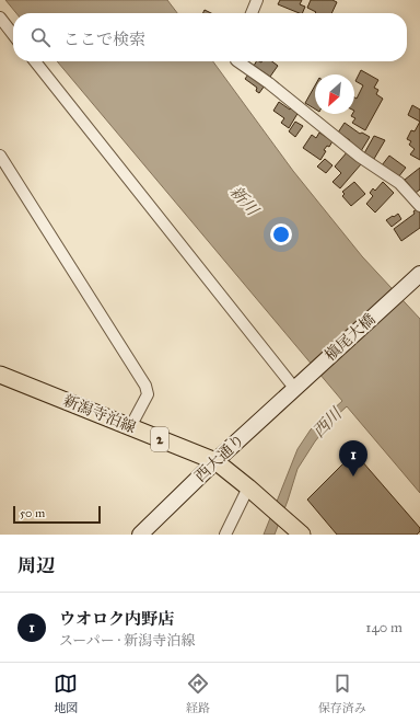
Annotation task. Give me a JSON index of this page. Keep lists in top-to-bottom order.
{
  "streets": {
    "main road": ["新潟寺泊線", "2"],
    "street": ["槇尾大橋", "西大通り"]
  },
  "crossings": [
    ["槇尾大橋", "西大通り"],
    ["新潟寺泊線", "西大通り"]
  ],
  "water": ["新川", "西川"],
  "scale_bar": "50 m",
  "north": "bottom left",
  "page": {
    "search": "ここで検索",
    "pins": "1",
    "scale": "50 m",
    "heading": "周辺",
    "list": [
      {
        "mark": "1",
        "name": "ウオロク内野店",
        "note": "スーパー · 新潟寺泊線",
        "value": "140 m"
      }
    ],
    "nav": ["地図", "経路", "保存済み"]
  }
}
